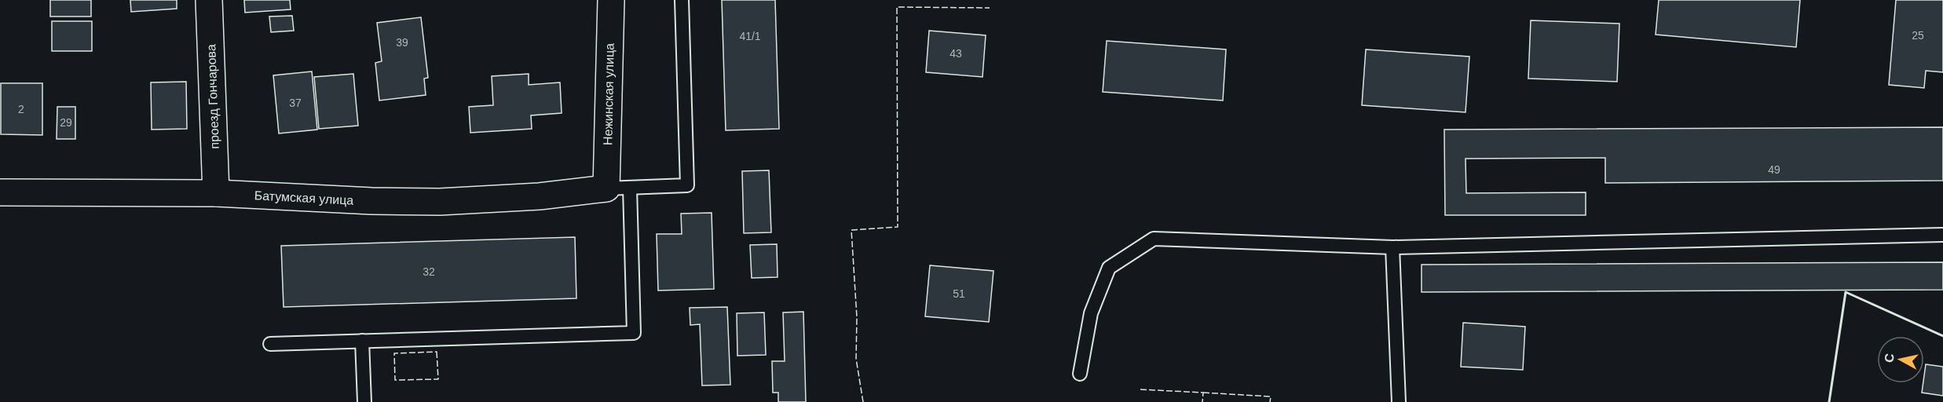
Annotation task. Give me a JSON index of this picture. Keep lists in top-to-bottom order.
{
  "streets": {
    "street": ["Нежинская улица", "проезд Гончарова", "Батумская улица"]
  },
  "crossings": [
    ["Нежинская улица", "Батумская улица"],
    ["проезд Гончарова", "Батумская улица"]
  ],
  "house_numbers": [
    "25",
    "41/1",
    "39",
    "43",
    "37",
    "2",
    "29",
    "49",
    "32",
    "51"
  ],
  "north": "left"
}
